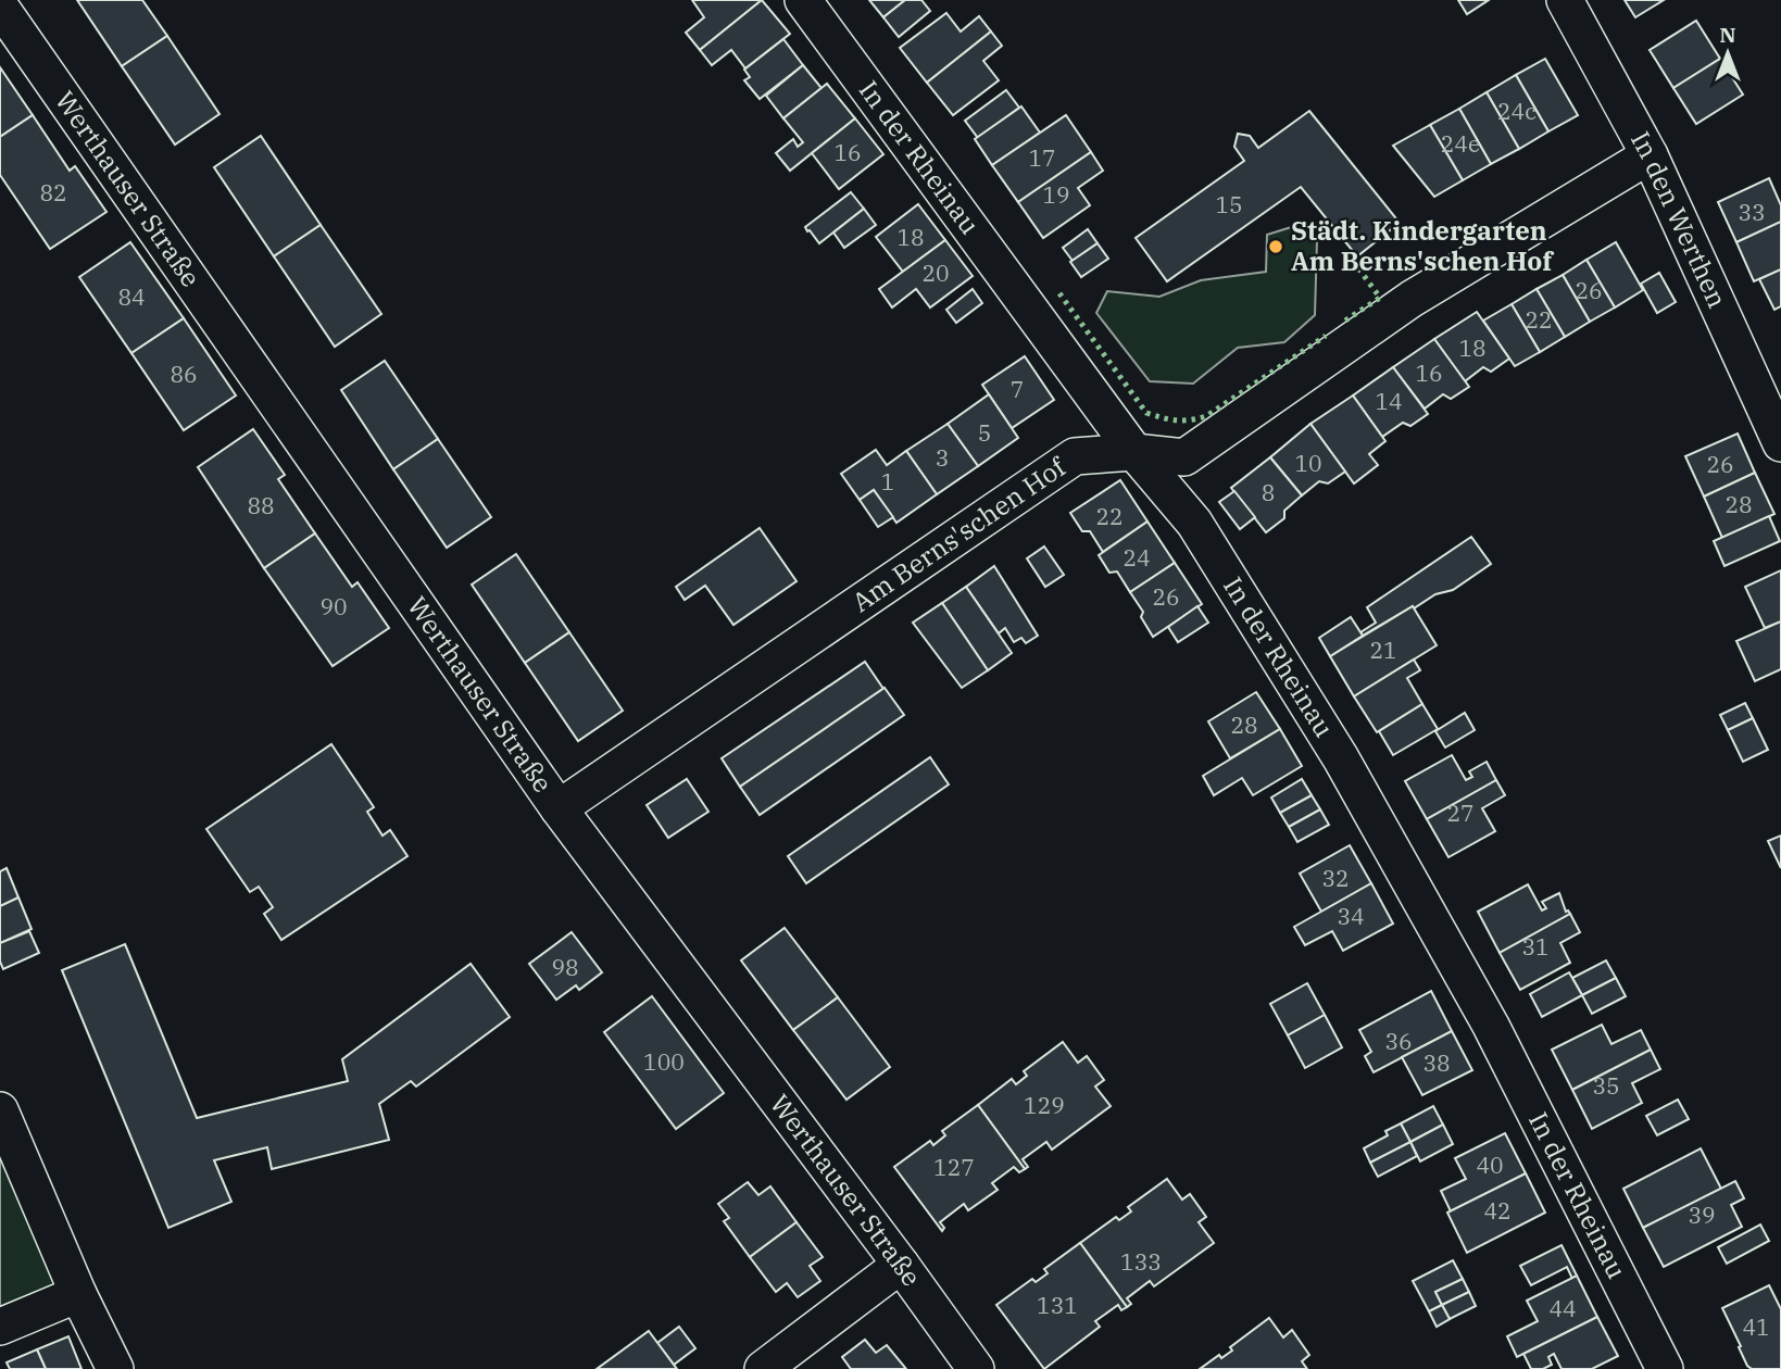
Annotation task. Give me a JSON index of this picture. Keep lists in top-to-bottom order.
{
  "streets": {
    "street": [
      "In der Rheinau",
      "Werthauser Straße",
      "In den Werthen",
      "Am Berns'schen Hof"
    ]
  },
  "crossings": [
    ["In der Rheinau", "Am Berns'schen Hof"],
    ["Werthauser Straße", "Am Berns'schen Hof"],
    ["In den Werthen", "Am Berns'schen Hof"]
  ],
  "places": ["Städt. Kindergarten Am Berns'schen Hof"],
  "house_numbers": [
    "24c",
    "24e",
    "16",
    "17",
    "82",
    "19",
    "15",
    "33",
    "18",
    "20",
    "26",
    "84",
    "22",
    "18",
    "16",
    "86",
    "7",
    "14",
    "5",
    "3",
    "10",
    "26",
    "1",
    "8",
    "28",
    "88",
    "22",
    "24",
    "26",
    "90",
    "21",
    "28",
    "27",
    "32",
    "34",
    "31",
    "98",
    "36",
    "100",
    "38",
    "35",
    "129",
    "40",
    "127",
    "42",
    "39",
    "133",
    "131",
    "44",
    "41"
  ],
  "north": "top"
}
